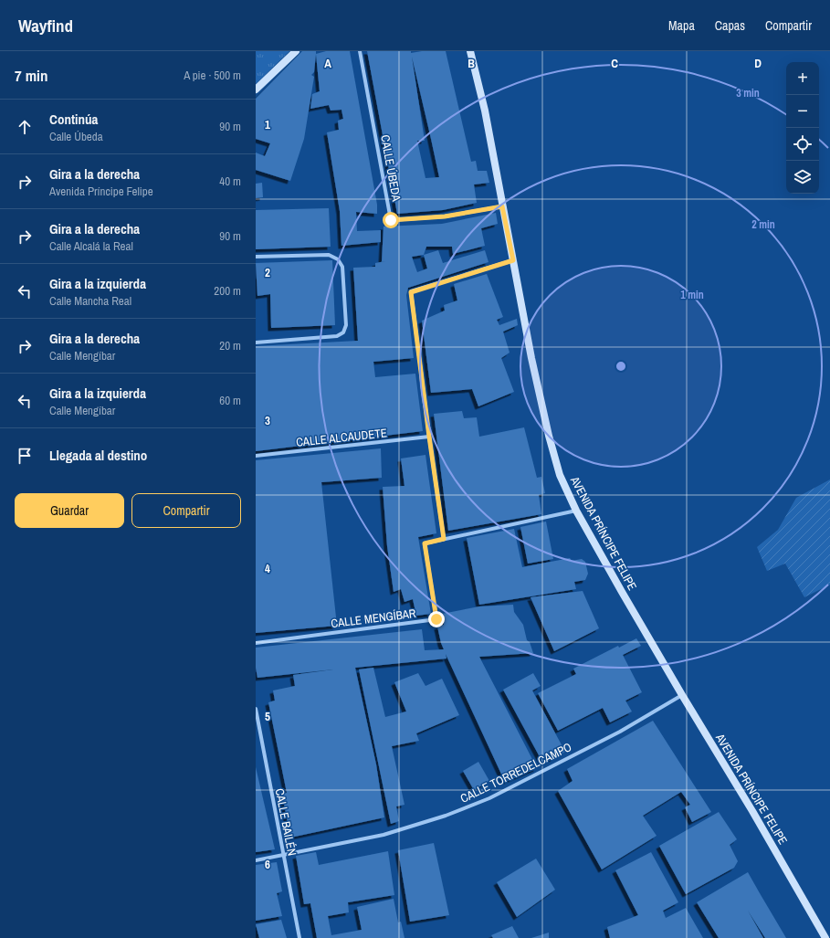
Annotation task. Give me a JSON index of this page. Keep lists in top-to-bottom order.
{
  "streets": {
    "main road": ["AVENIDA PRÍNCIPE FELIPE"],
    "street": [
      "CALLE ÚBEDA",
      "CALLE ALCAUDETE",
      "CALLE MENGÍBAR",
      "CALLE TORREDELCAMPO",
      "CALLE BAILÉN"
    ]
  },
  "crossings": [
    ["CALLE ÚBEDA", "AVENIDA PRÍNCIPE FELIPE"],
    ["AVENIDA PRÍNCIPE FELIPE", "CALLE MENGÍBAR"],
    ["AVENIDA PRÍNCIPE FELIPE", "CALLE TORREDELCAMPO"],
    ["CALLE TORREDELCAMPO", "CALLE BAILÉN"]
  ],
  "page": {
    "header": "Wayfind",
    "nav": ["Mapa", "Capas", "Compartir"],
    "heading": ["7 min", "A pie · 500 m"],
    "map_buttons": ["+", "−"],
    "list": [
      ["Continúa", "Calle Úbeda", "90 m"],
      ["Gira a la derecha", "Avenida Príncipe Felipe", "40 m"],
      ["Gira a la derecha", "Calle Alcalá la Real", "90 m"],
      ["Gira a la izquierda", "Calle Mancha Real", "200 m"],
      ["Gira a la derecha", "Calle Mengíbar", "20 m"],
      ["Gira a la izquierda", "Calle Mengíbar", "60 m"],
      "Llegada al destino"
    ],
    "buttons": ["Guardar", "Compartir"]
  },
  "grid": {
    "columns": [
      "A",
      "B",
      "C",
      "D"
    ],
    "rows": [
      "1",
      "2",
      "3",
      "4",
      "5",
      "6"
    ]
  },
  "rings": ["3 min", "2 min", "1 min"]
}
